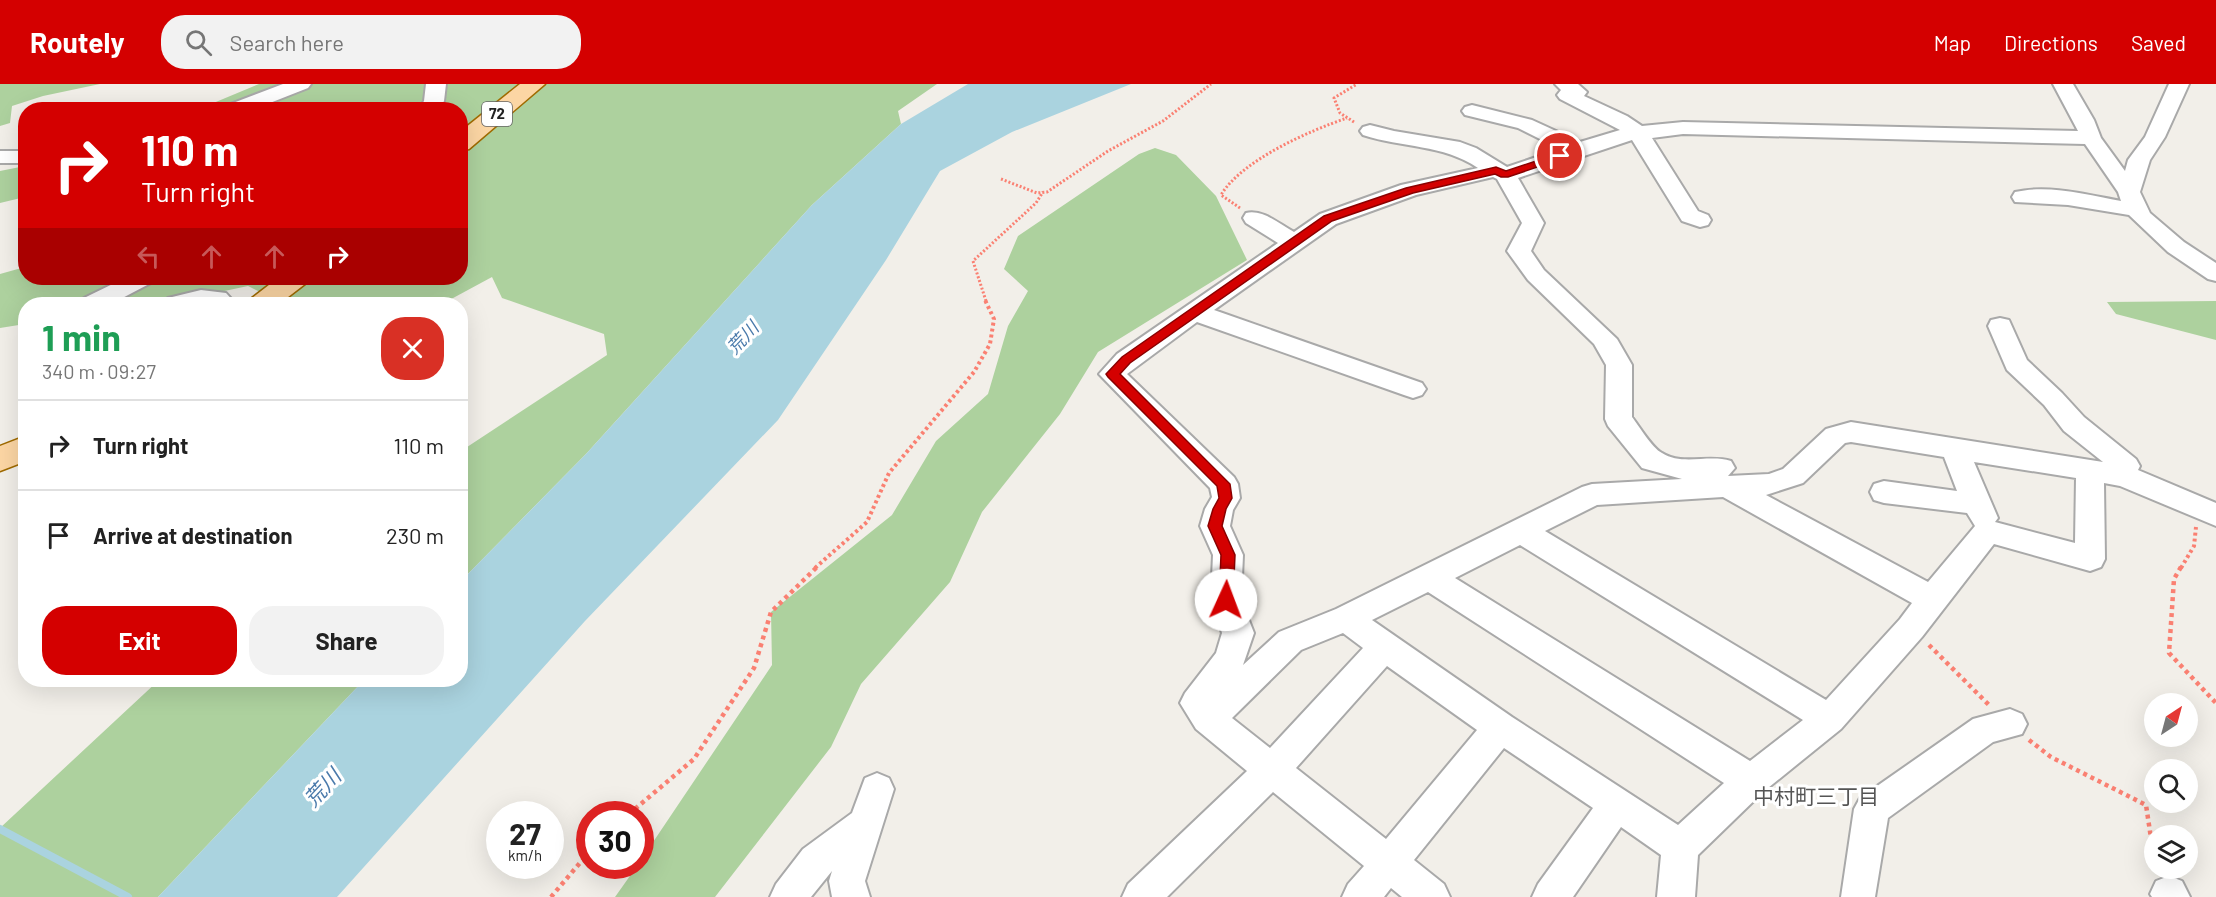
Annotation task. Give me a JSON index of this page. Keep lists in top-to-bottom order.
{
  "streets": {
    "main road": ["72"]
  },
  "districts": ["中村町三丁目"],
  "water": ["荒川"],
  "north": "top right",
  "page": {
    "header": "Routely",
    "search": "Search here",
    "nav": ["Map", "Directions", "Saved"],
    "turn": ["110 m", "Turn right"],
    "heading": ["1 min", "340 m · 09:27"],
    "list": [
      {
        "name": "Turn right",
        "value": "110 m"
      },
      {
        "name": "Arrive at destination",
        "value": "230 m"
      }
    ],
    "buttons": ["Exit", "Share"],
    "speed": "27 km/h",
    "limit": "30"
  }
}
